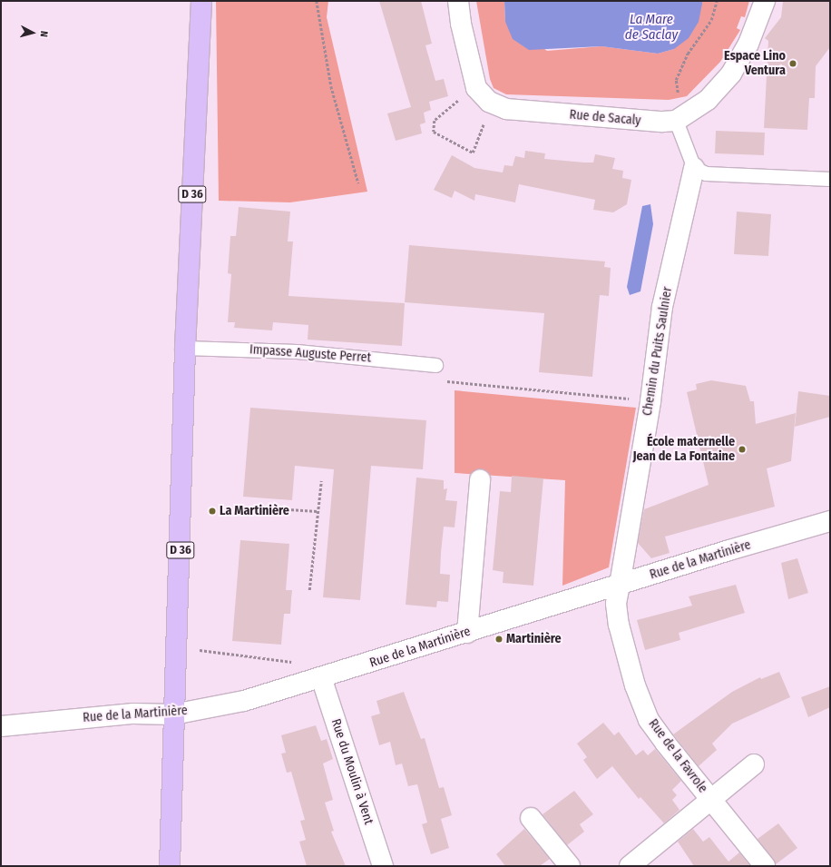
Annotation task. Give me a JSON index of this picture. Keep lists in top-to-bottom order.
{
  "streets": {
    "main road": ["D 36"],
    "street": [
      "Rue de Sacaly",
      "Chemin du Puits Saulnier",
      "Rue de la Martinière",
      "Rue de la Favrole",
      "Rue du Moulin à Vent"
    ],
    "lane": ["Impasse Auguste Perret"]
  },
  "crossings": [
    ["D 36", "Impasse Auguste Perret"],
    ["D 36", "Rue de la Martinière"],
    ["Chemin du Puits Saulnier", "Rue de la Martinière"],
    ["Chemin du Puits Saulnier", "Rue de la Favrole"],
    ["Rue de la Martinière", "Rue de la Favrole"],
    ["Rue de la Martinière", "Rue du Moulin à Vent"]
  ],
  "water": ["La Mare de Saclay"],
  "places": [
    "Espace Lino Ventura",
    "École maternelle Jean de La Fontaine",
    "La Martinière",
    "Martinière"
  ],
  "north": "right"
}
